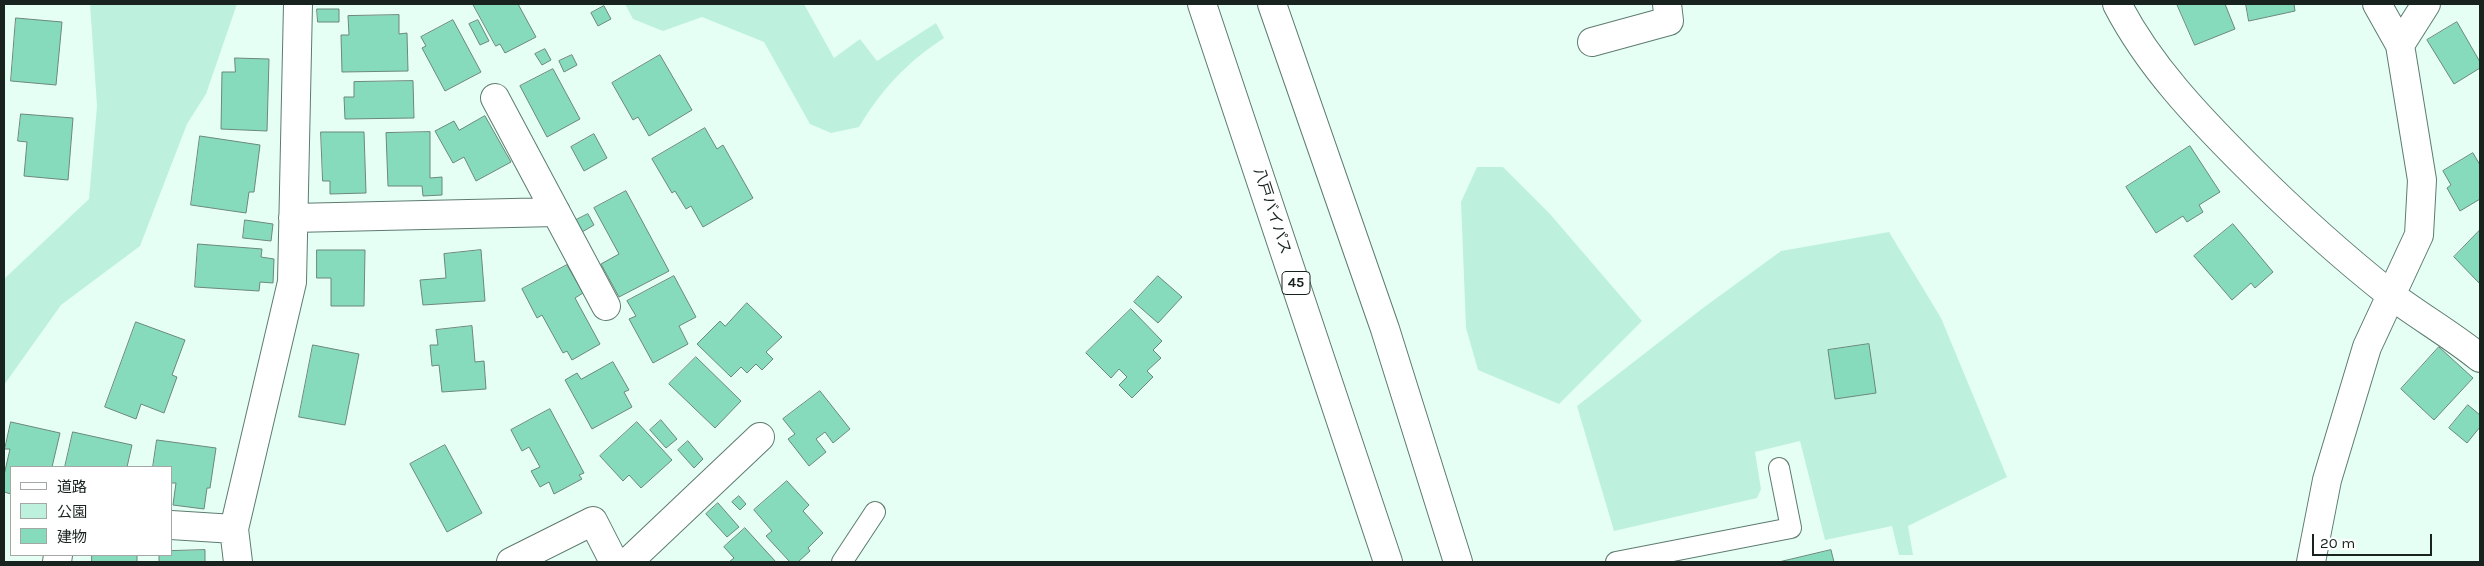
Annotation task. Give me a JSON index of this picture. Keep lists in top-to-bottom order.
{
  "streets": {
    "main road": ["八戸バイパス", "45"]
  },
  "legend": ["道路", "公園", "建物"],
  "scale_bar": "20 m"
}
